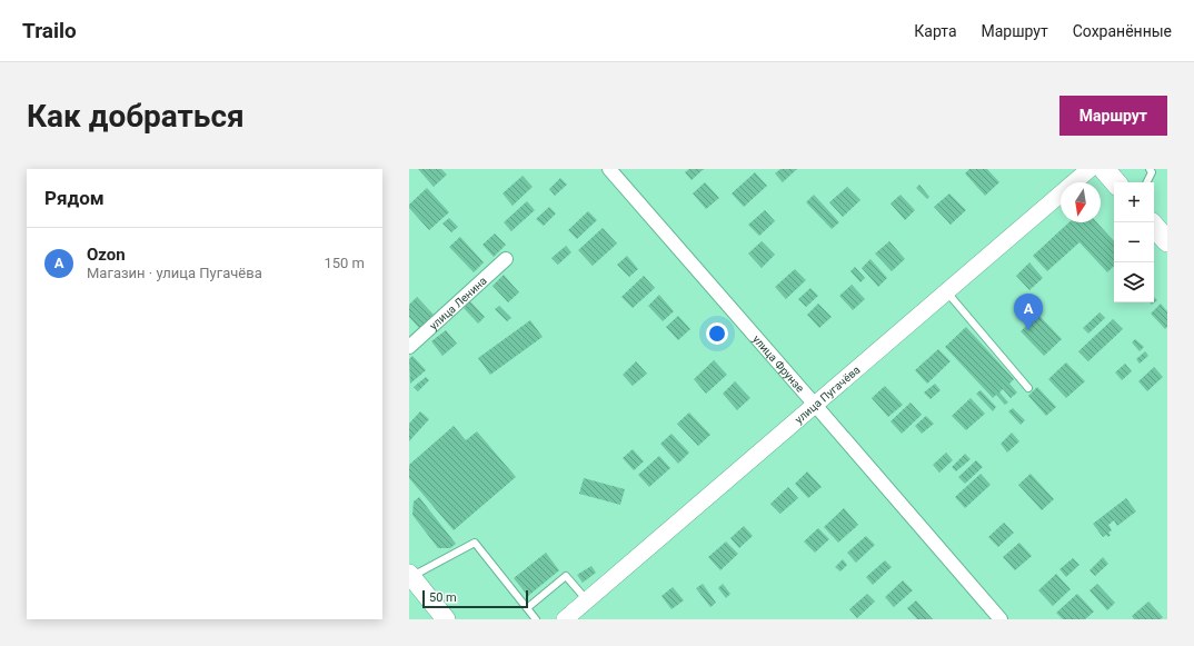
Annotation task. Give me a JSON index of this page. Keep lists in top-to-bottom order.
{
  "streets": {
    "street": ["улица Ленина", "улица Фрунзе", "улица Пугачёва"]
  },
  "crossings": [
    ["улица Фрунзе", "улица Пугачёва"]
  ],
  "scale_bar": "50 m",
  "north": "bottom",
  "page": {
    "header": "Trailo",
    "nav": ["Карта", "Маршрут", "Сохранённые"],
    "buttons": "Маршрут",
    "title": "Как добраться",
    "heading": "Рядом",
    "map_buttons": ["+", "−"],
    "list": [
      {
        "mark": "A",
        "name": "Ozon",
        "note": "Магазин · улица Пугачёва",
        "value": "150 m"
      }
    ],
    "pins": "A",
    "scale": "50 m"
  }
}
